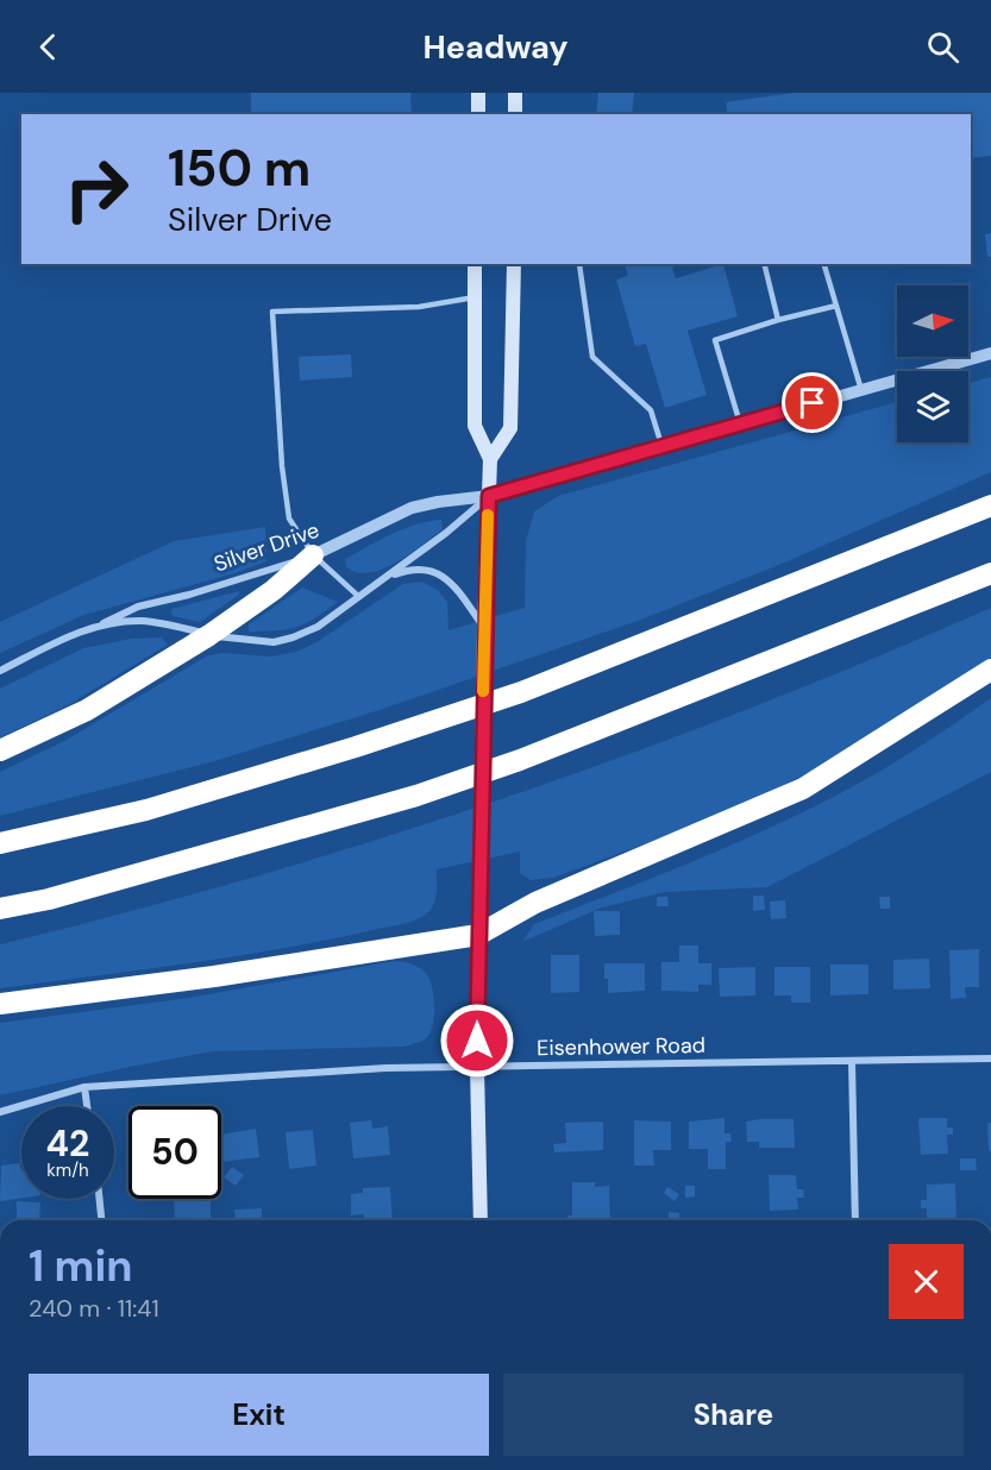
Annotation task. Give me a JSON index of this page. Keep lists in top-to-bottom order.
{
  "streets": {
    "street": ["Silver Drive", "Eisenhower Road"]
  },
  "north": "right",
  "page": {
    "header": "Headway",
    "turn": ["150 m", "Silver Drive"],
    "speed": "42 km/h",
    "limit": "50",
    "heading": ["1 min", "240 m · 11:41"],
    "buttons": ["Exit", "Share"]
  }
}
